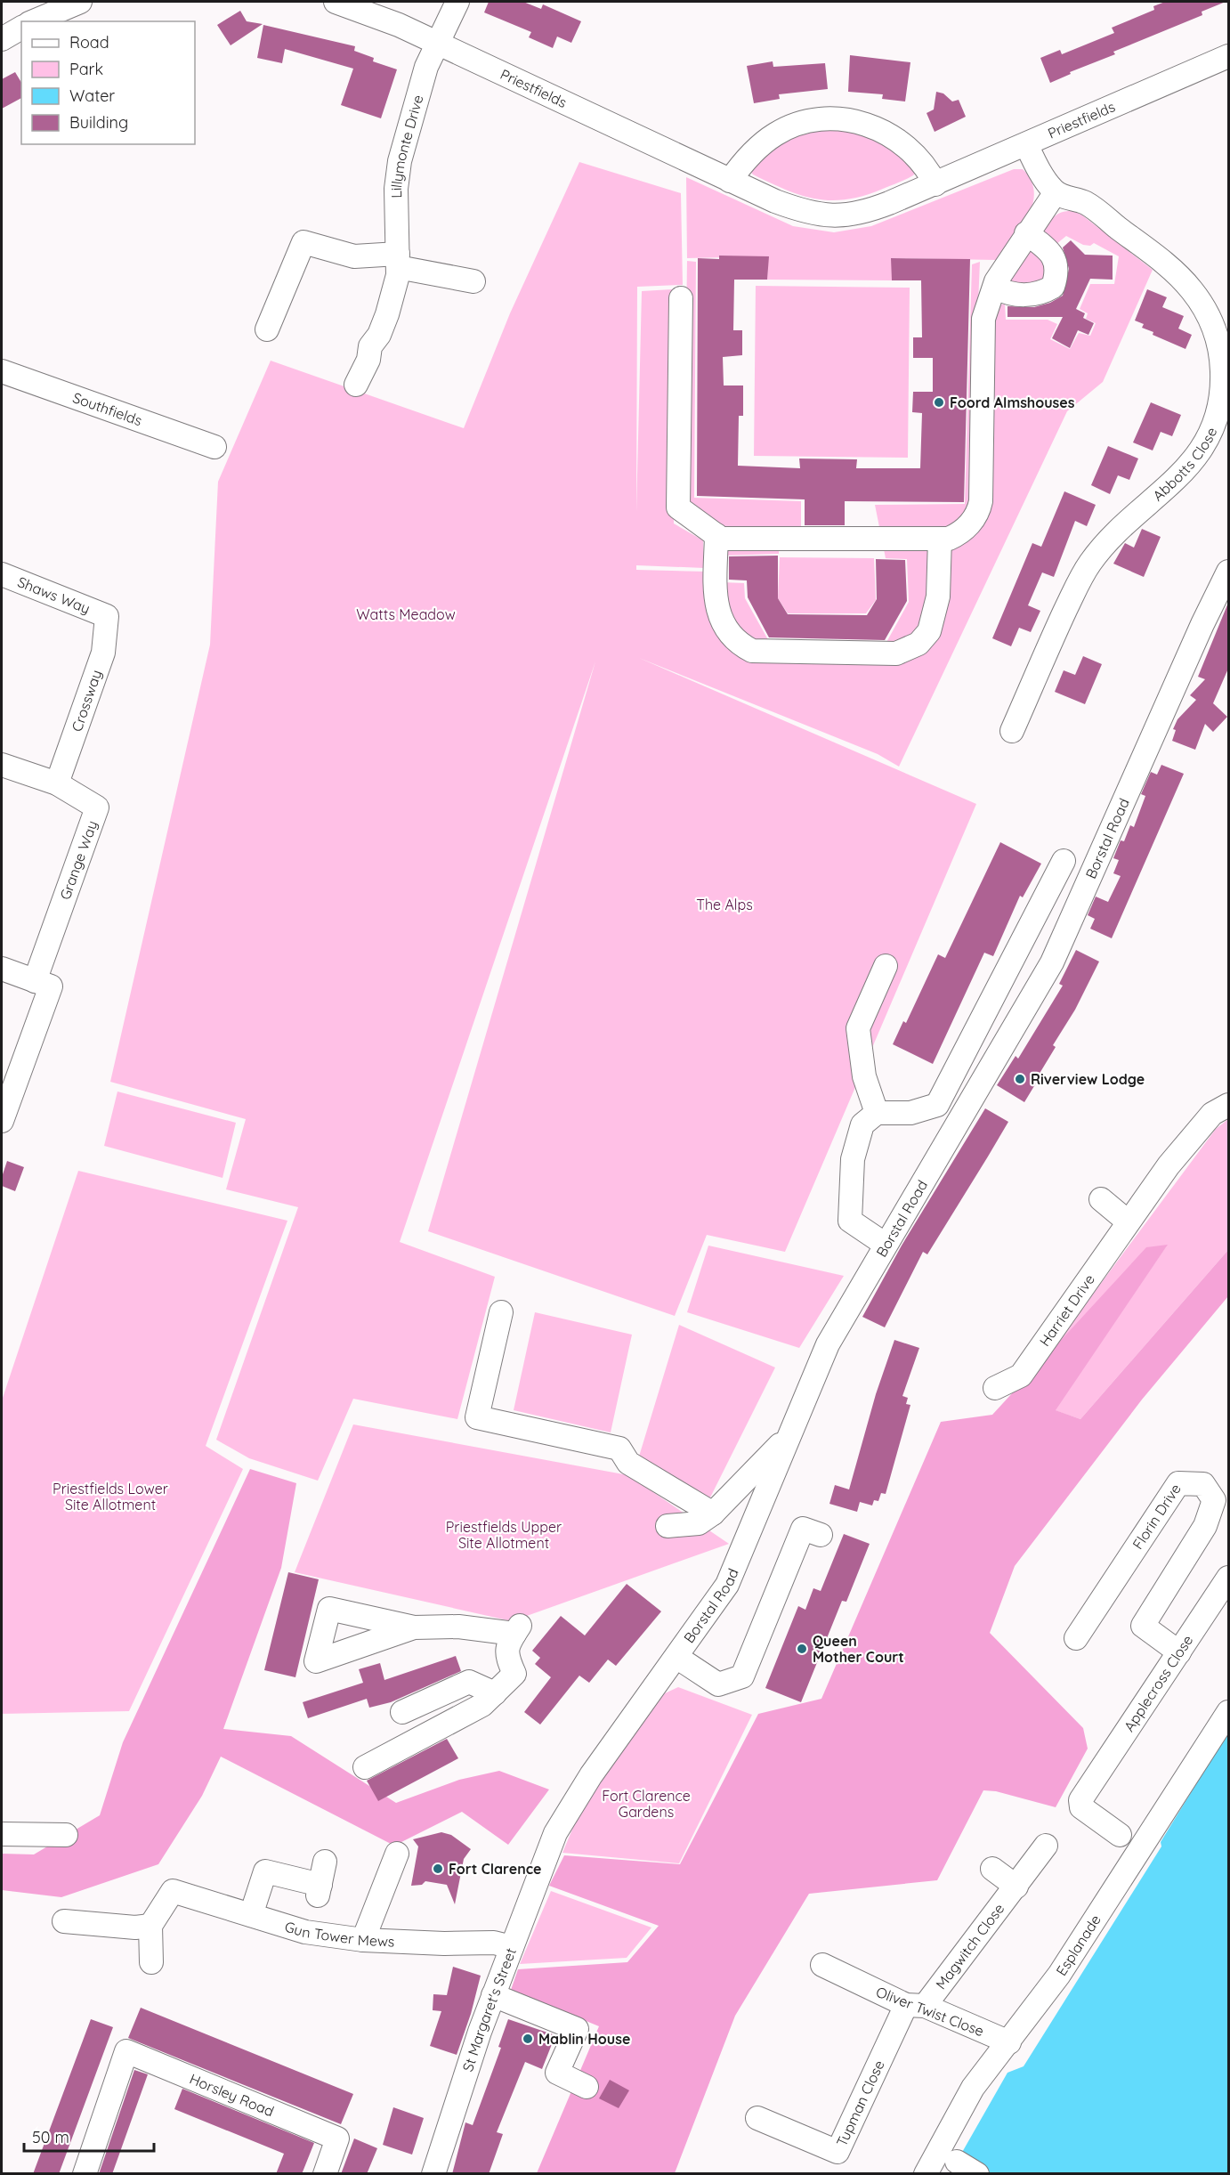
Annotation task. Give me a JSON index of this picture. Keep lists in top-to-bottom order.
{
  "streets": {
    "street": [
      "Priestfields",
      "Lillymonte Drive",
      "Southfields",
      "Abbotts Close",
      "Shaws Way",
      "Crossway",
      "Borstal Road",
      "Grange Way",
      "Harriet Drive",
      "Florin Drive",
      "Applecross Close",
      "Gun Tower Mews",
      "Esplanade",
      "Magwitch Close",
      "St Margaret's Street",
      "Oliver Twist Close",
      "Horsley Road",
      "Tupman Close"
    ]
  },
  "crossings": [
    ["Priestfields", "Lillymonte Drive"],
    ["Shaws Way", "Crossway"],
    ["Crossway", "Grange Way"],
    ["Borstal Road", "St Margaret's Street"],
    ["Florin Drive", "Applecross Close"],
    ["Gun Tower Mews", "St Margaret's Street"],
    ["Esplanade", "Oliver Twist Close"],
    ["Magwitch Close", "Oliver Twist Close"],
    ["Magwitch Close", "Tupman Close"],
    ["Oliver Twist Close", "Tupman Close"]
  ],
  "parks": [
    "Watts Meadow",
    "The Alps",
    "Priestfields Lower Site Allotment",
    "Priestfields Upper Site Allotment",
    "Fort Clarence Gardens"
  ],
  "places": [
    "Foord Almshouses",
    "Riverview Lodge",
    "Queen Mother Court",
    "Fort Clarence",
    "Mablin House"
  ],
  "legend": [
    "Road",
    "Park",
    "Water",
    "Building"
  ],
  "scale_bar": "50 m"
}
